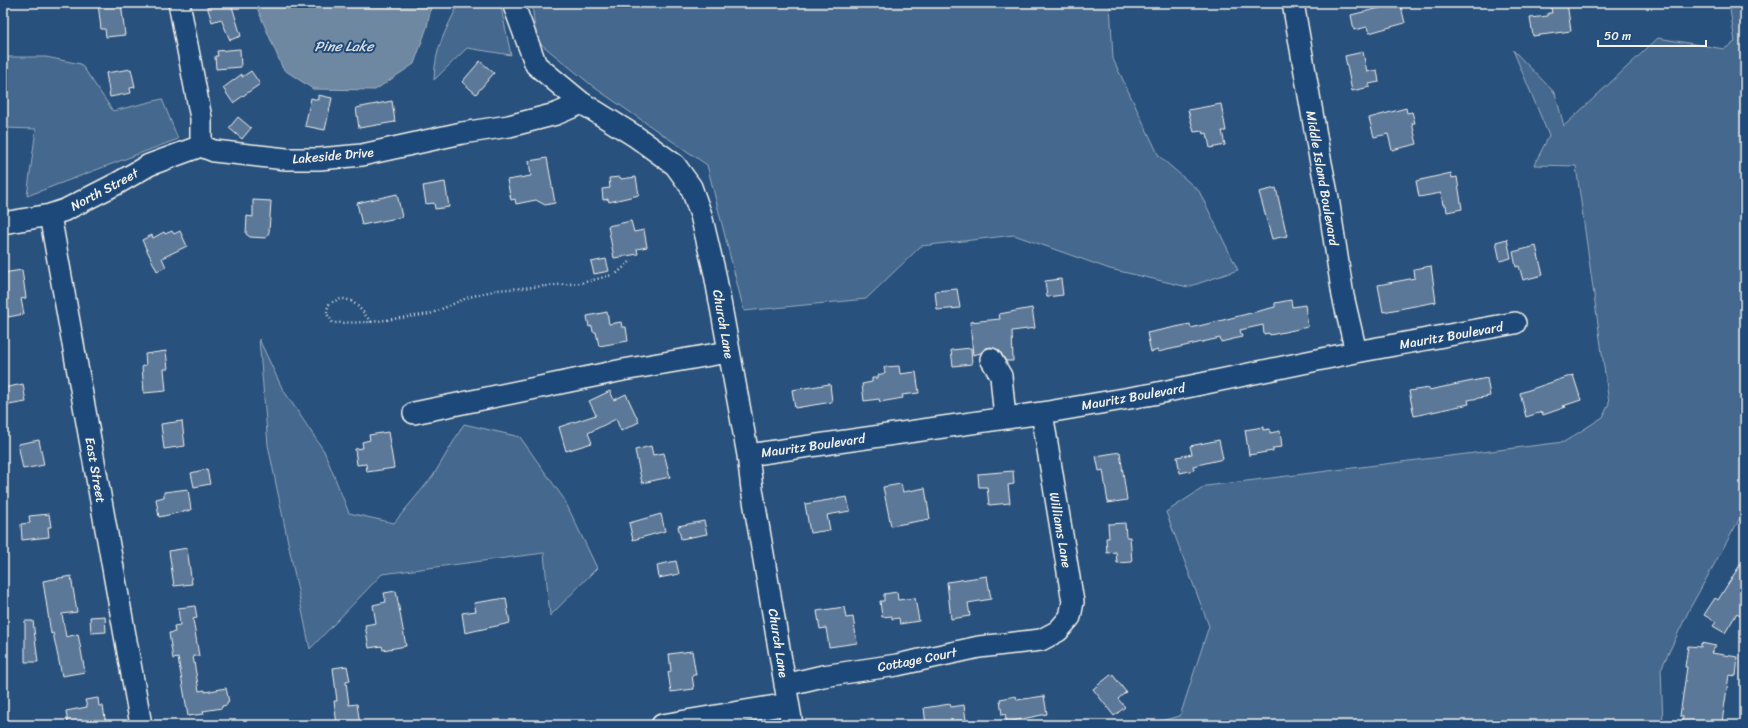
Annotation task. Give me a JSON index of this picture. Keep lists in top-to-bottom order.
{
  "streets": {
    "street": [
      "Lakeside Drive",
      "Middle Island Boulevard",
      "North Street",
      "Church Lane",
      "Mauritz Boulevard",
      "East Street",
      "Williams Lane",
      "Cottage Court"
    ]
  },
  "crossings": [
    ["Lakeside Drive", "North Street"],
    ["Lakeside Drive", "Church Lane"],
    ["Middle Island Boulevard", "Mauritz Boulevard"],
    ["North Street", "East Street"],
    ["Church Lane", "Mauritz Boulevard"],
    ["Church Lane", "Cottage Court"],
    ["Mauritz Boulevard", "Williams Lane"],
    ["Williams Lane", "Cottage Court"]
  ],
  "water": ["Pine Lake"],
  "scale_bar": "50 m"
}
